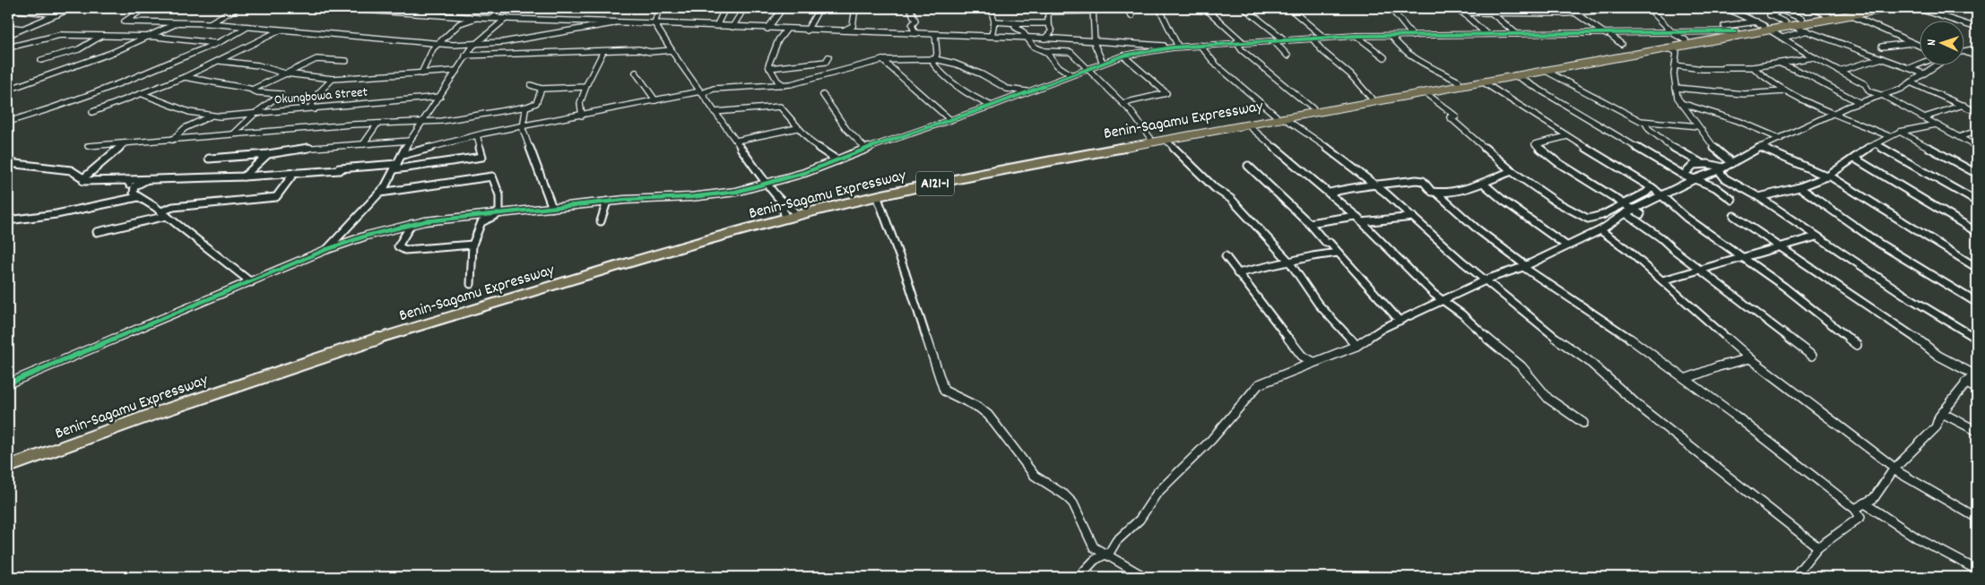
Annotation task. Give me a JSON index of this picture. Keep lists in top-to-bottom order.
{
  "streets": {
    "highway": ["Benin-Sagamu Expressway", "A121-1"],
    "street": ["Okungbowa Street"]
  },
  "crossings": [
    ["Benin-Sagamu Expressway", "A121-1"]
  ],
  "north": "left"
}
